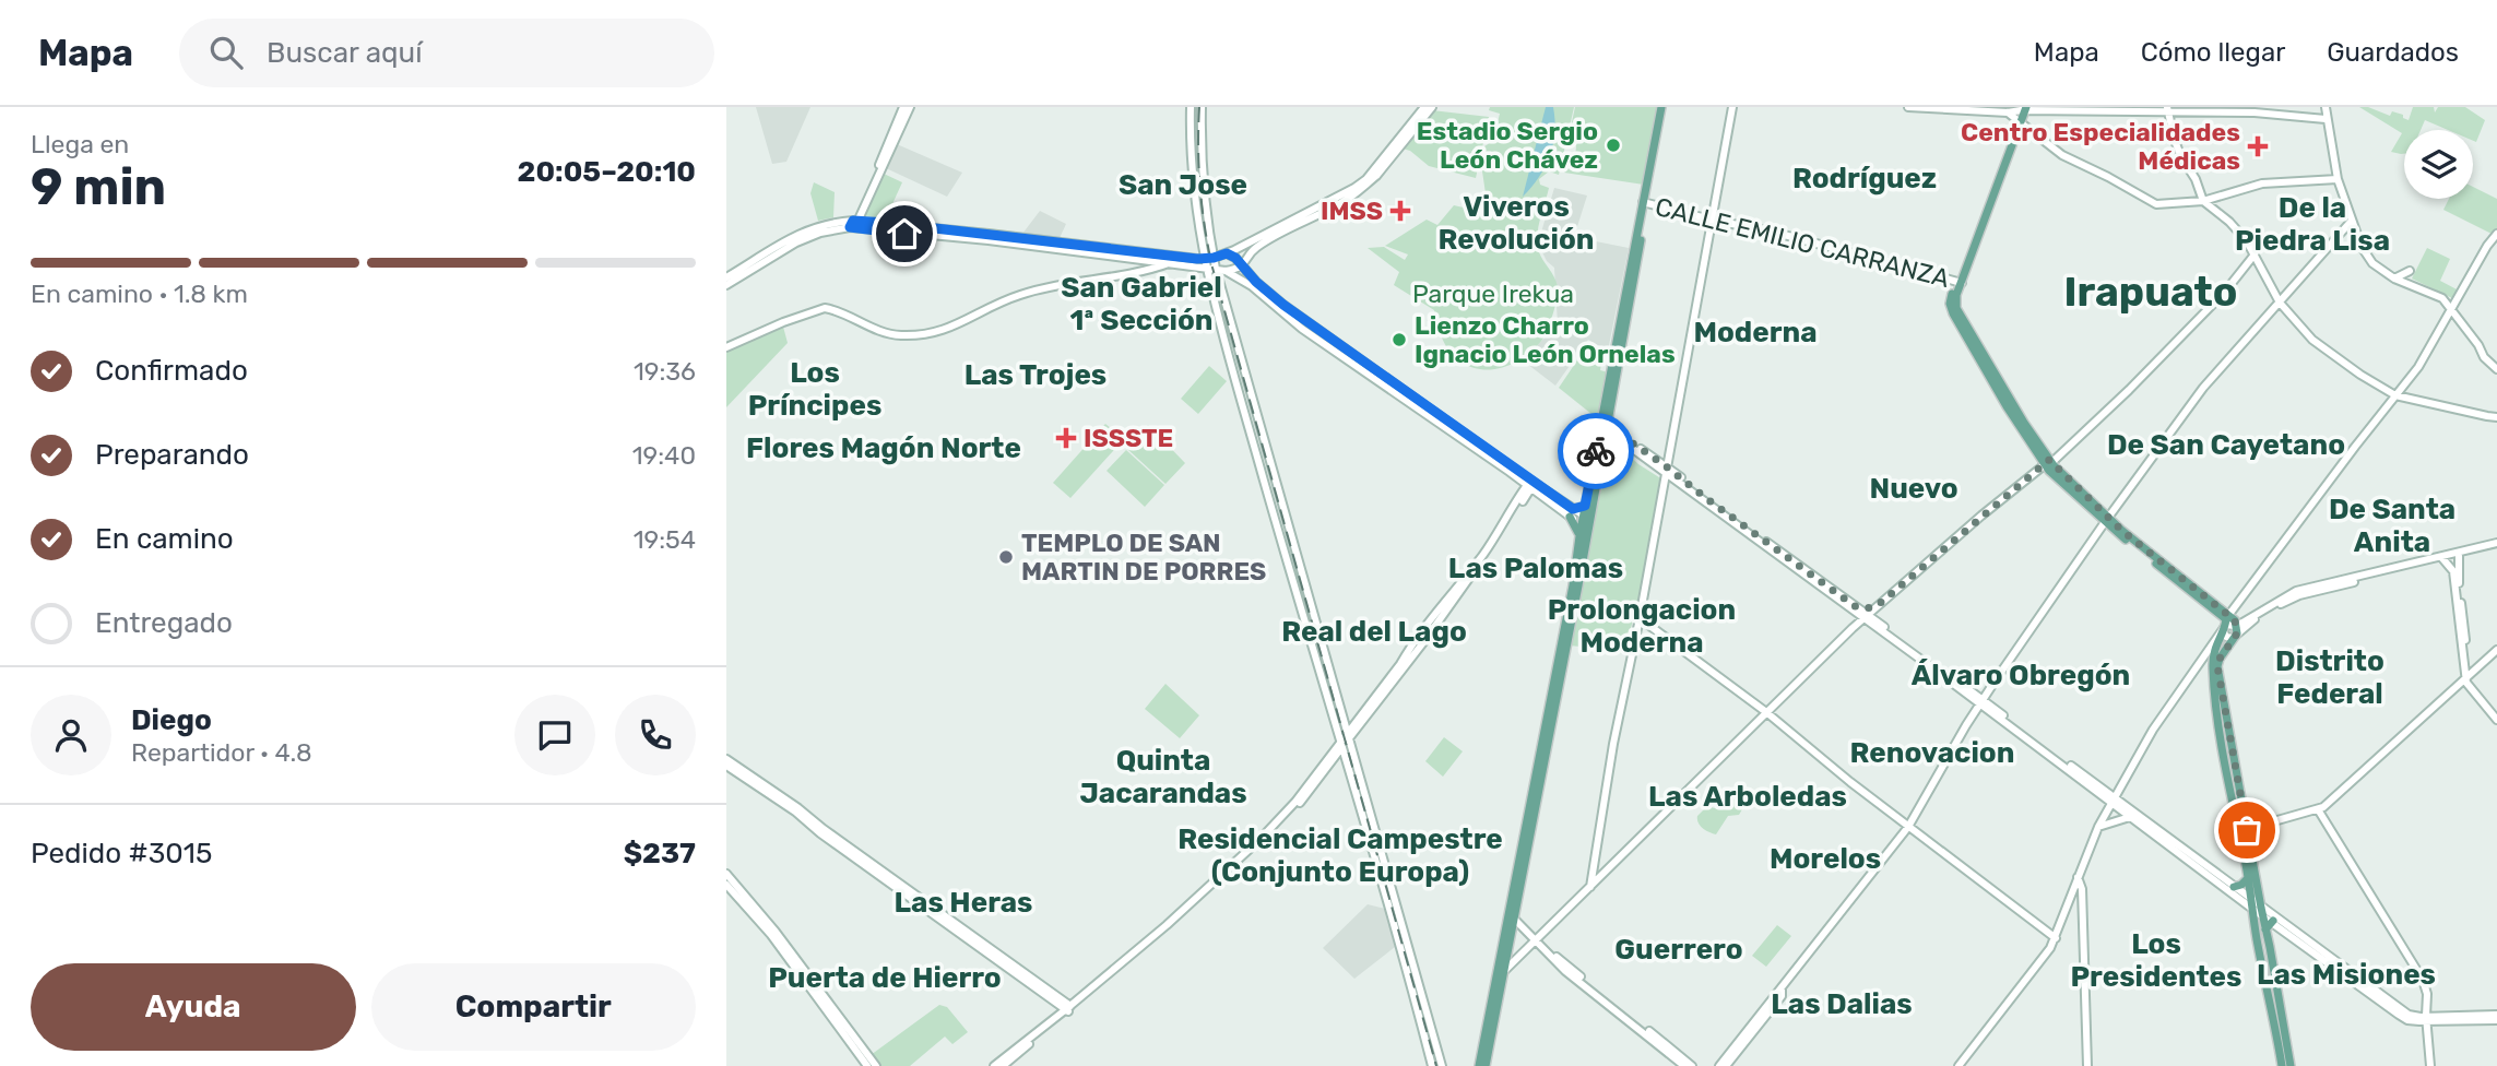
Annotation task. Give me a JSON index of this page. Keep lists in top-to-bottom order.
{
  "streets": {
    "street": ["CALLE EMILIO CARRANZA"]
  },
  "districts": [
    "Rodríguez",
    "San Jose",
    "Viveros Revolución",
    "De la Piedra Lisa",
    "San Gabriel 1ª Sección",
    "Irapuato",
    "Moderna",
    "Los Príncipes",
    "Las Trojes",
    "De San Cayetano",
    "Flores Magón Norte",
    "Nuevo",
    "De Santa Anita",
    "Las Palomas",
    "Prolongacion Moderna",
    "Real del Lago",
    "Distrito Federal",
    "Álvaro Obregón",
    "Renovacion",
    "Quinta Jacarandas",
    "Las Arboledas",
    "Residencial Campestre (Conjunto Europa)",
    "Morelos",
    "Las Heras",
    "Los Presidentes",
    "Guerrero",
    "Las Misiones",
    "Puerta de Hierro",
    "Las Dalias"
  ],
  "parks": ["Parque Irekua"],
  "places": {
    "other": ["Estadio Sergio León Chávez", "Lienzo Charro Ignacio León Ornelas", "TEMPLO DE SAN MARTIN DE PORRES"],
    "health": ["Centro Especialidades Médicas", "IMSS", "ISSSTE"]
  },
  "page": {
    "header": "Mapa",
    "search": "Buscar aquí",
    "nav": ["Mapa", "Cómo llegar", "Guardados"],
    "heading": ["9 min", "Llega en", "20:05–20:10"],
    "panel": [
      "Diego",
      "Repartidor · 4.8",
      "Pedido #3015",
      "$237"
    ],
    "bar": "En camino · 1.8 km",
    "list": [
      ["Confirmado", "19:36"],
      ["Preparando", "19:40"],
      ["En camino", "19:54"],
      "Entregado"
    ],
    "buttons": ["Ayuda", "Compartir"]
  }
}
